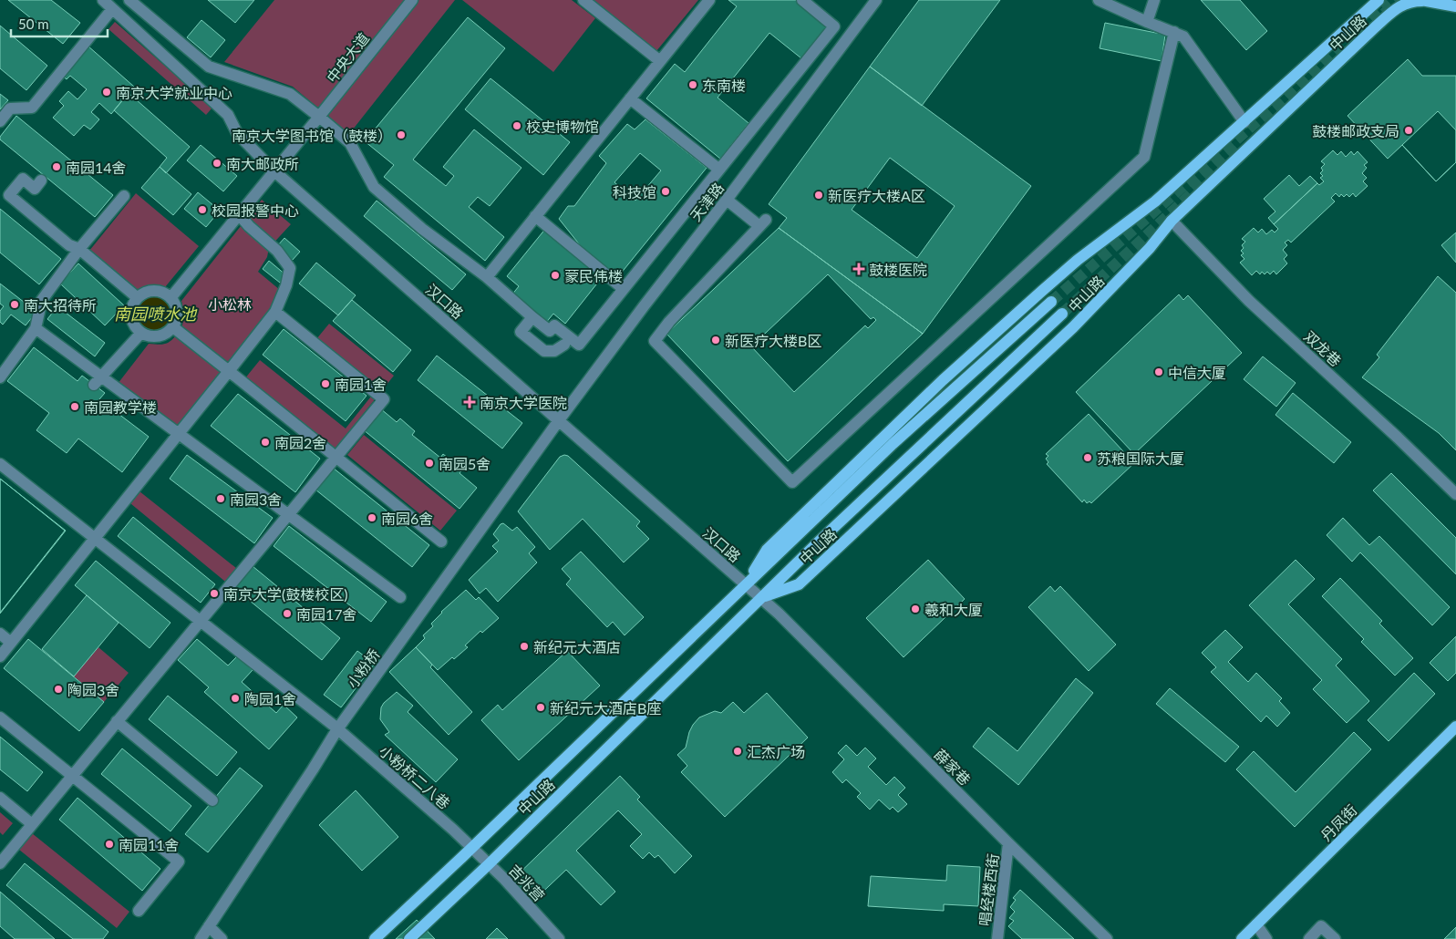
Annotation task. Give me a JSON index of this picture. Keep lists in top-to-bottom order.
{
  "streets": {
    "main road": ["中山路", "丹凤街"],
    "street": [
      "中央大道",
      "天津路",
      "汉口路",
      "双龙巷",
      "小粉桥",
      "薛家巷",
      "小粉桥二八巷",
      "吉兆营",
      "唱经楼西街"
    ]
  },
  "crossings": [
    ["中山路", "汉口路"],
    ["中央大道", "汉口路"],
    ["天津路", "汉口路"],
    ["天津路", "小粉桥"],
    ["汉口路", "小粉桥"],
    ["汉口路", "薛家巷"],
    ["小粉桥", "小粉桥二八巷"],
    ["薛家巷", "唱经楼西街"],
    ["小粉桥二八巷", "吉兆营"]
  ],
  "water": ["南园喷水池"],
  "parks": ["小松林"],
  "places": {
    "other": [
      "东南楼",
      "南京大学就业中心",
      "校史博物馆",
      "鼓楼邮政支局",
      "南京大学图书馆（鼓楼）",
      "南大邮政所",
      "南园14舍",
      "科技馆",
      "新医疗大楼A区",
      "校园报警中心",
      "蒙民伟楼",
      "南大招待所",
      "新医疗大楼B区",
      "中信大厦",
      "南园1舍",
      "南园教学楼",
      "南园2舍",
      "苏粮国际大厦",
      "南园5舍",
      "南园3舍",
      "南园6舍",
      "南京大学(鼓楼校区)",
      "羲和大厦",
      "南园17舍",
      "新纪元大酒店",
      "陶园3舍",
      "陶园1舍",
      "新纪元大酒店B座",
      "汇杰广场",
      "南园11舍"
    ],
    "health": ["鼓楼医院", "南京大学医院"]
  },
  "scale_bar": "50 m"
}
